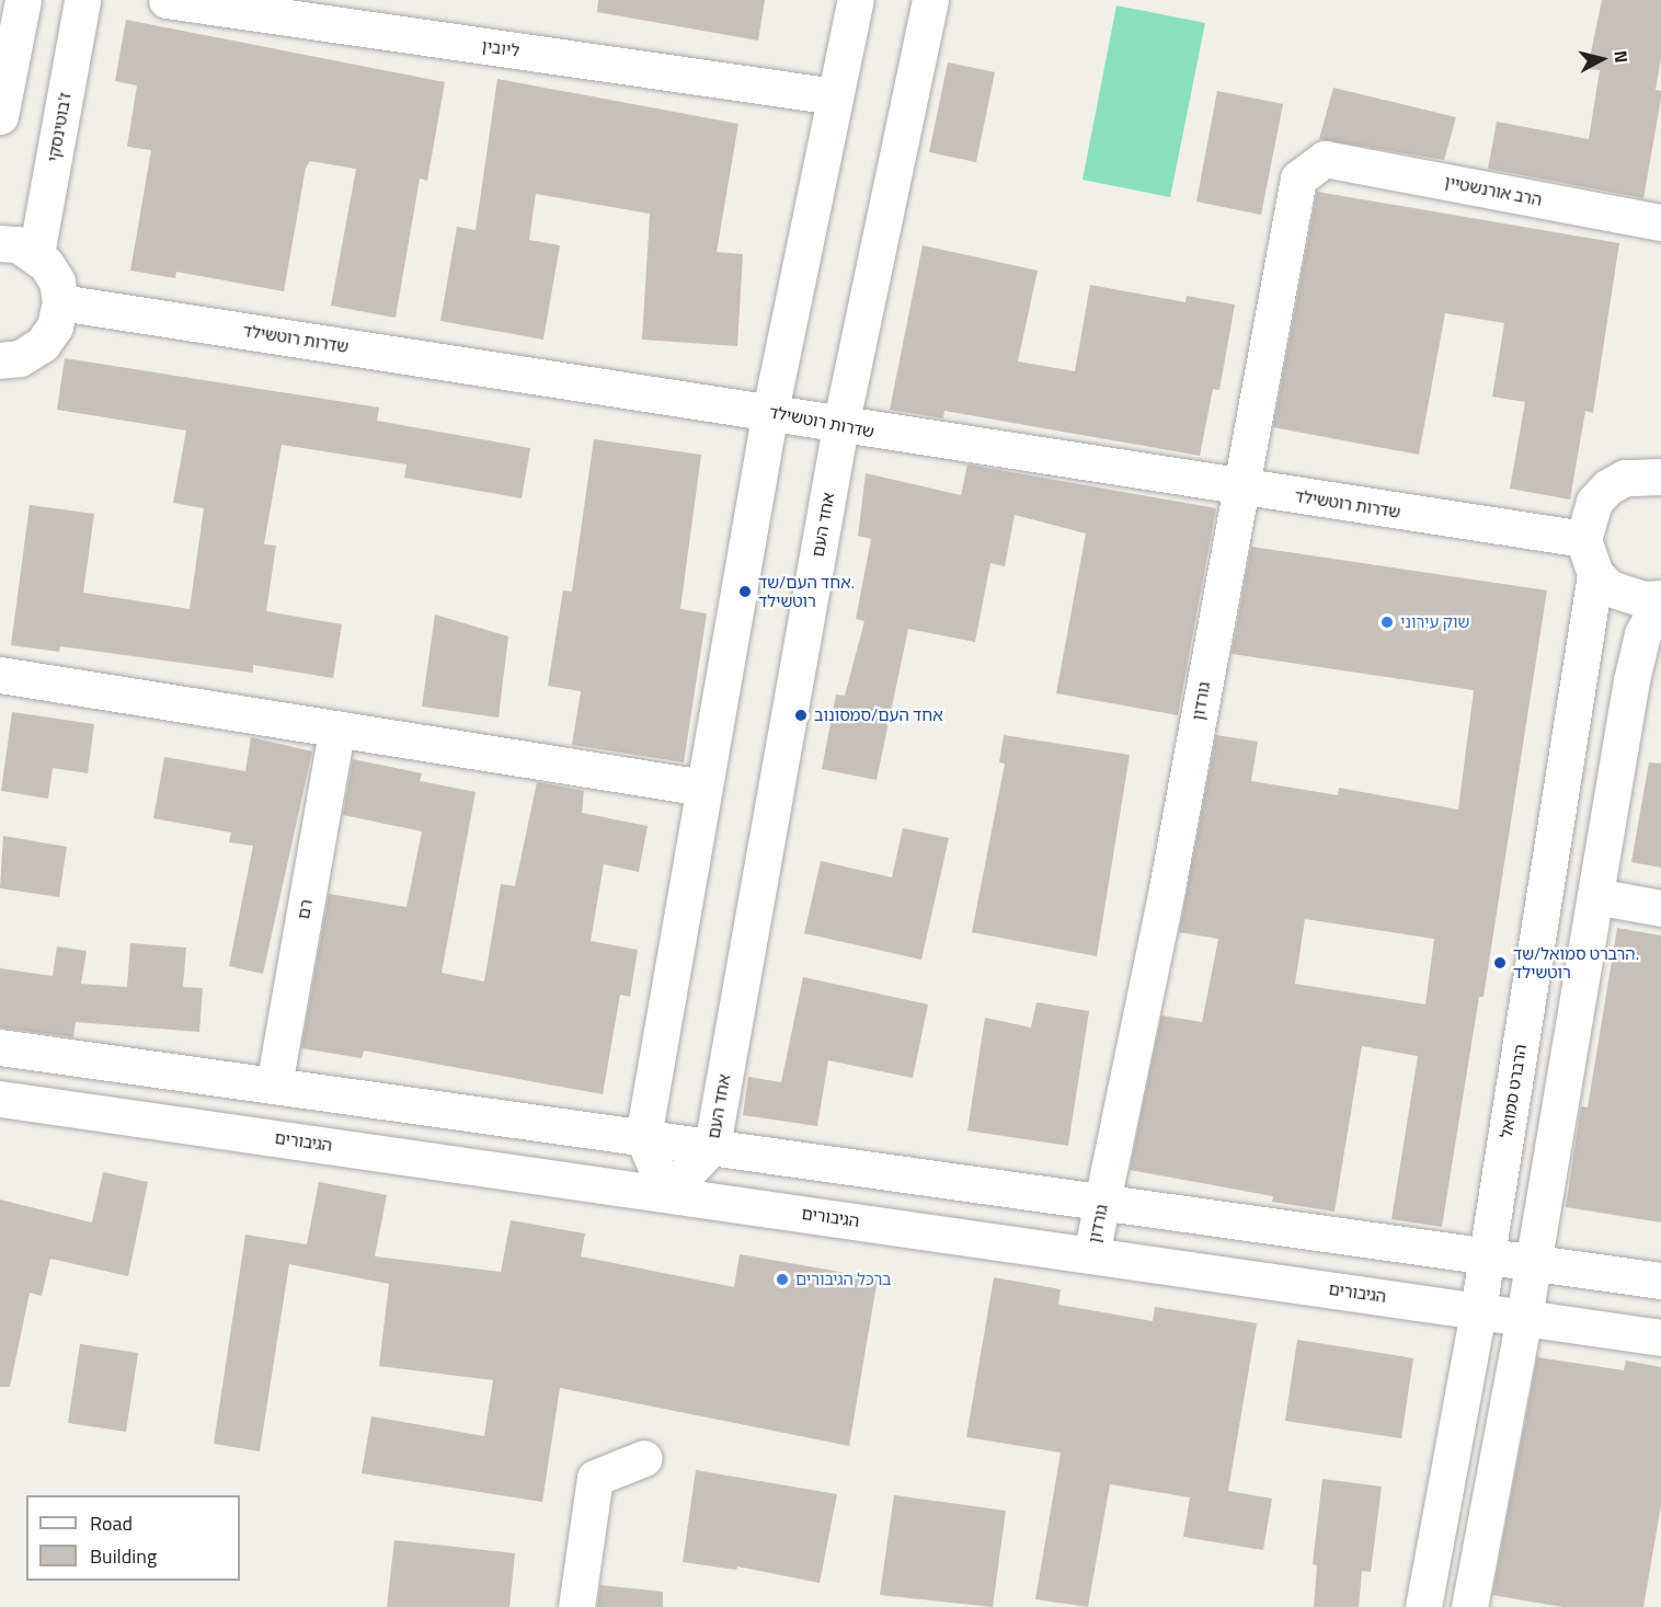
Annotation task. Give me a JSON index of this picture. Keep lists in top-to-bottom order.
{
  "streets": {
    "street": [
      "ליובין",
      "ז'בוטינסקי",
      "הרב אורנשטיין",
      "שדרות רוטשילד",
      "אחד העם",
      "גורדון",
      "רם",
      "הרברט סמואל",
      "הגיבורים"
    ]
  },
  "crossings": [
    ["הרב אורנשטיין", "גורדון"],
    ["שדרות רוטשילד", "אחד העם"],
    ["שדרות רוטשילד", "גורדון"],
    ["אחד העם", "הגיבורים"],
    ["גורדון", "הגיבורים"],
    ["הרברט סמואל", "הגיבורים"]
  ],
  "places": [
    "אחד העם/שד. רוטשילד",
    "שוק עירוני",
    "אחד העם/סמסונוב",
    "הרברט סמואל/שד. רוטשילד",
    "ברכל הגיבורים"
  ],
  "legend": ["Road", "Building"],
  "north": "right"
}
